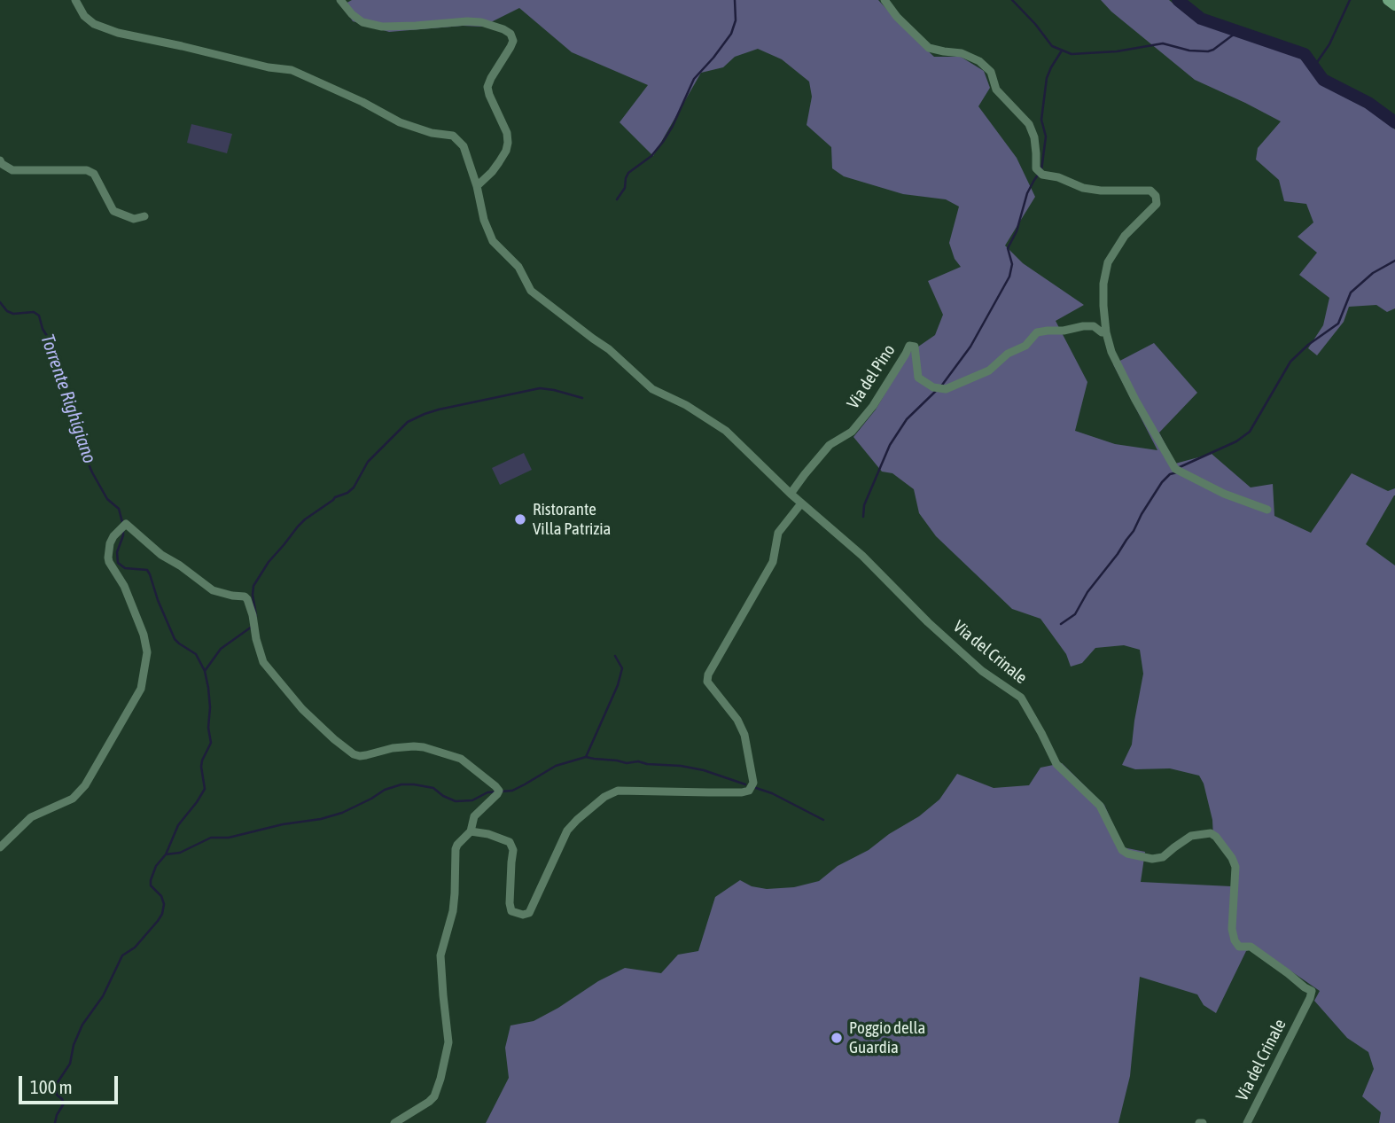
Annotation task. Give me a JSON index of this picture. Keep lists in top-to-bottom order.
{
  "streets": {
    "street": ["Via del Pino", "Via del Crinale"]
  },
  "crossings": [
    ["Via del Pino", "Via del Crinale"]
  ],
  "water": ["Torrente Righigiano"],
  "places": ["Ristorante Villa Patrizia", "Poggio della Guardia"],
  "scale_bar": "100 m"
}
